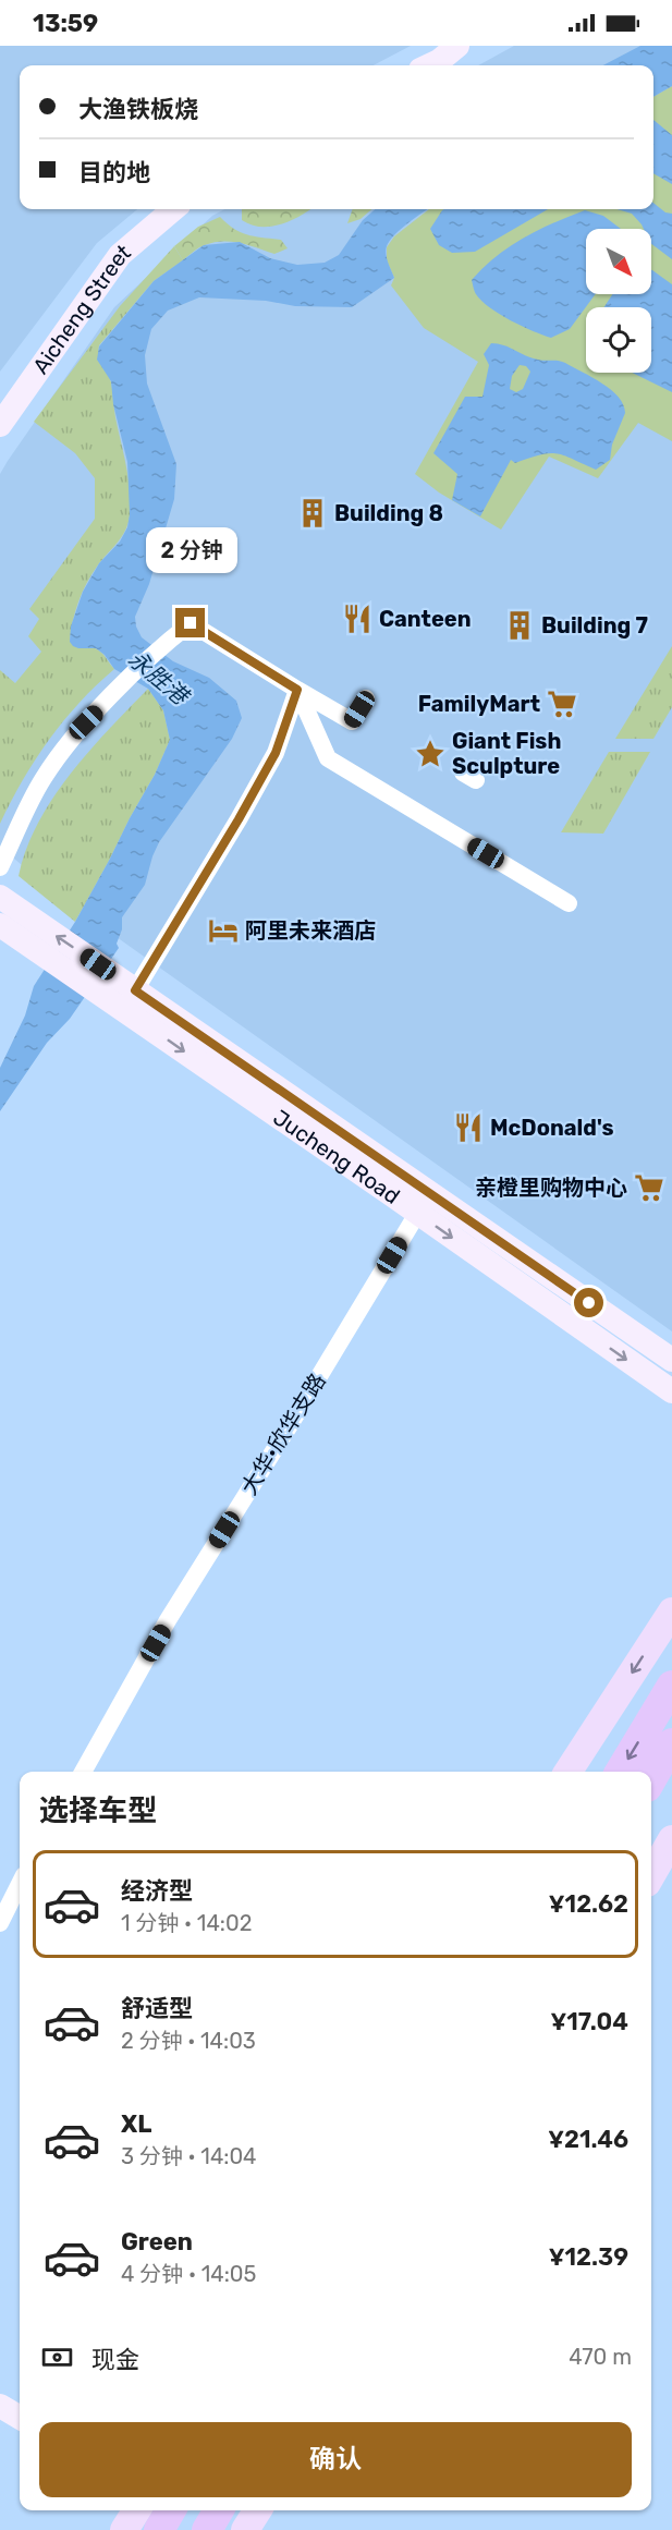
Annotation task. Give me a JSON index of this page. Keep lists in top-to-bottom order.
{
  "streets": {
    "street": ["Aicheng Street", "Jucheng Road", "大华·欣华支路"]
  },
  "crossings": [
    ["Jucheng Road", "大华·欣华支路"]
  ],
  "water": ["永胜港"],
  "places": {
    "building": ["Building 8", "Building 7"],
    "restaurant": ["Canteen", "McDonald's"],
    "supermarket": ["FamilyMart", "亲橙里购物中心"],
    "place": ["Giant Fish Sculpture"],
    "hotel": ["阿里未来酒店"]
  },
  "north": "bottom right",
  "page": {
    "status": "13:59",
    "banner": ["大渔铁板烧", "目的地"],
    "bubble": "2 分钟",
    "heading": "选择车型",
    "list": [
      {
        "name": "经济型",
        "note": "1 分钟 · 14:02",
        "value": "¥12.62"
      },
      {
        "name": "舒适型",
        "note": "2 分钟 · 14:03",
        "value": "¥17.04"
      },
      {
        "name": "XL",
        "note": "3 分钟 · 14:04",
        "value": "¥21.46"
      },
      {
        "name": "Green",
        "note": "4 分钟 · 14:05",
        "value": "¥12.39"
      }
    ],
    "pay": ["现金", "470 m"],
    "buttons": "确认"
  }
}
